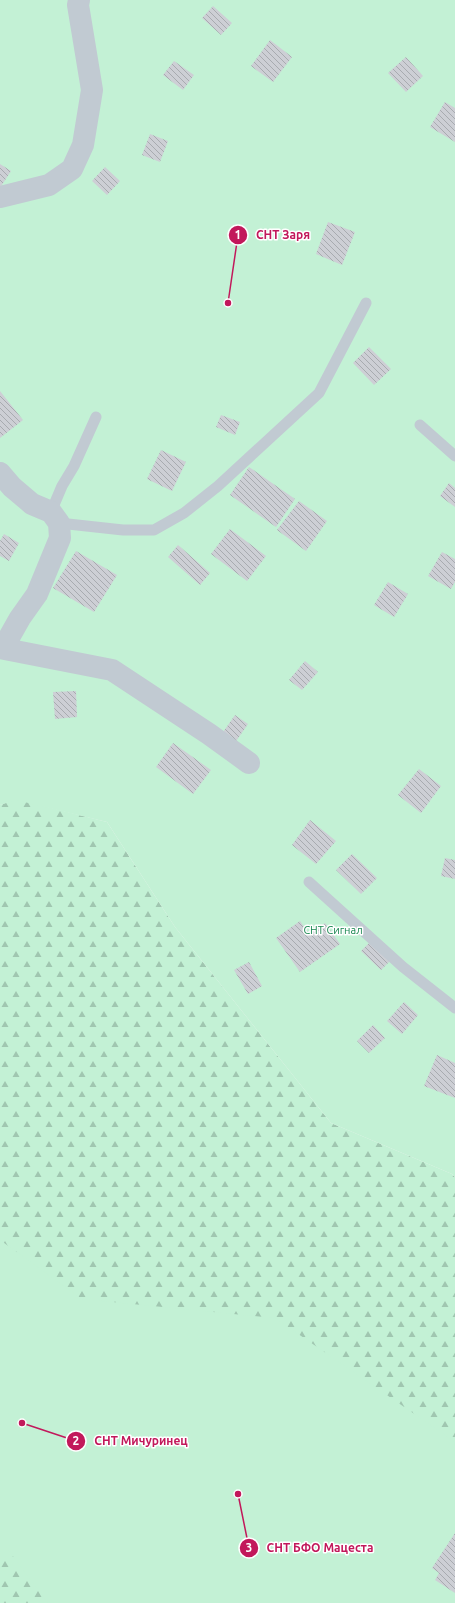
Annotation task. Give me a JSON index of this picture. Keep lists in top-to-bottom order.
{
  "parks": ["СНТ Сигнал"],
  "places": ["СНТ Заря", "СНТ Мичуринец", "СНТ БФО Мацеста"]
}
